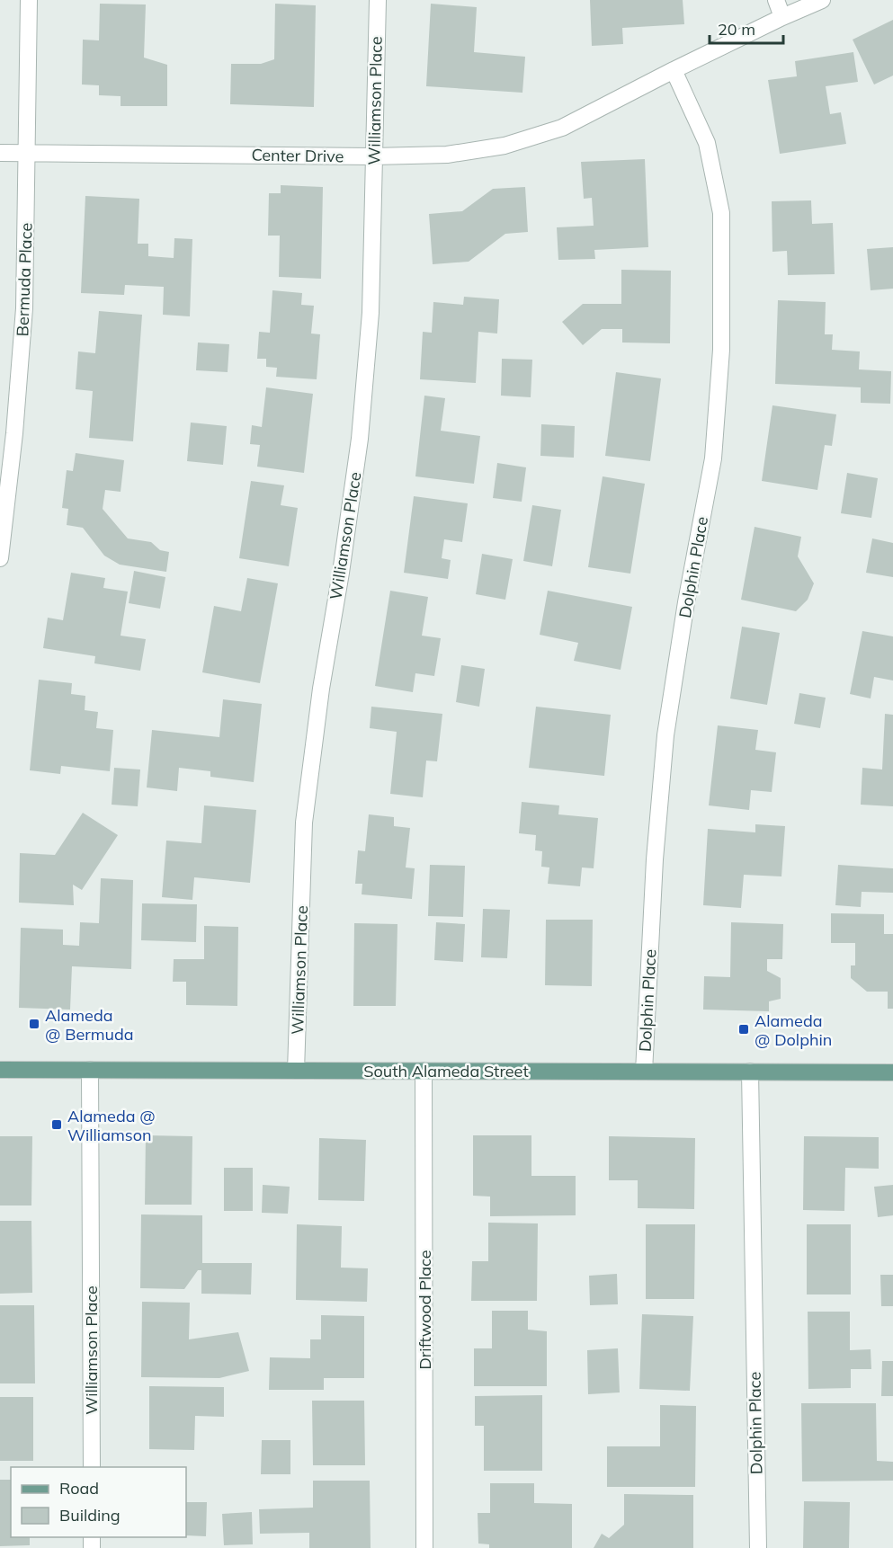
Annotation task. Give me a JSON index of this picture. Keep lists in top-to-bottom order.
{
  "streets": {
    "main road": ["South Alameda Street"],
    "street": [
      "Williamson Place",
      "Center Drive",
      "Bermuda Place",
      "Dolphin Place",
      "Driftwood Place"
    ]
  },
  "crossings": [
    ["Williamson Place", "Center Drive"],
    ["Williamson Place", "South Alameda Street"],
    ["Center Drive", "Bermuda Place"],
    ["Center Drive", "Dolphin Place"],
    ["Dolphin Place", "South Alameda Street"],
    ["South Alameda Street", "Driftwood Place"]
  ],
  "places": {
    "transit": ["Alameda @ Bermuda", "Alameda @ Dolphin", "Alameda @ Williamson"]
  },
  "legend": ["Road", "Building"],
  "scale_bar": "20 m"
}
